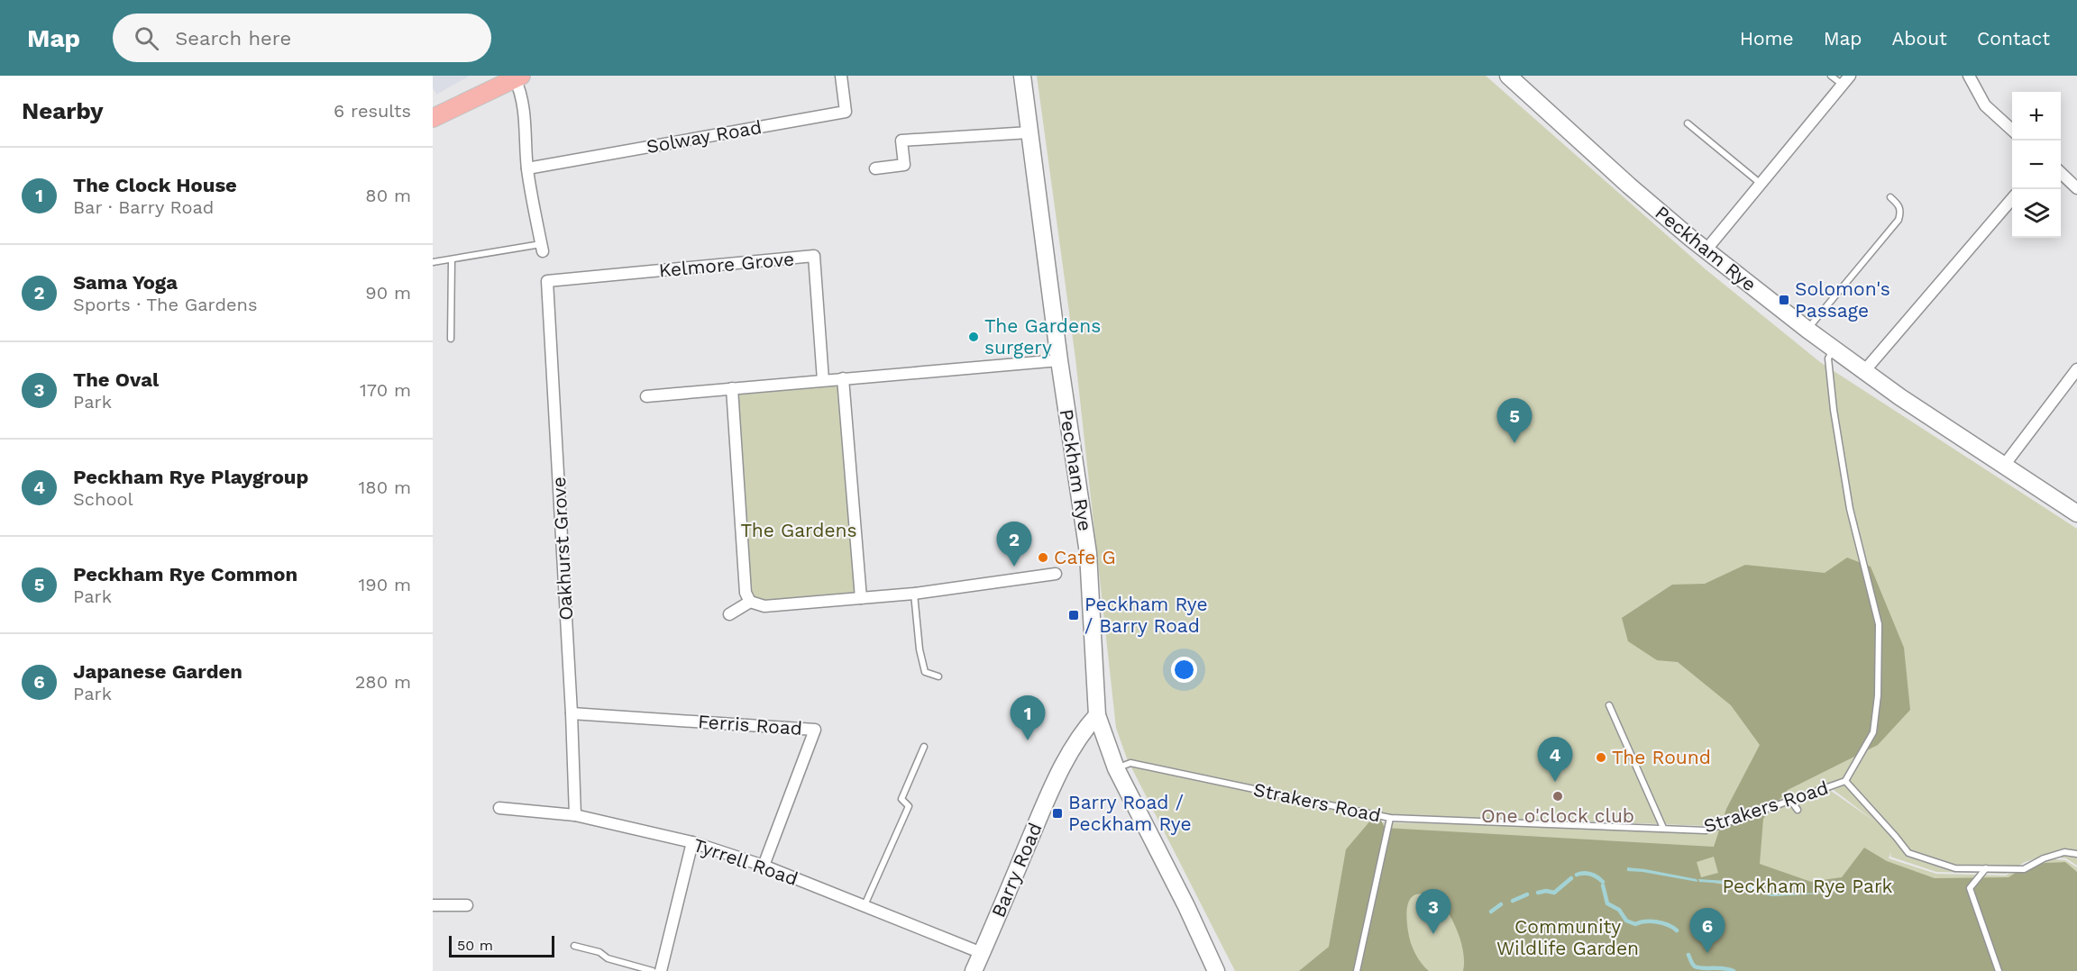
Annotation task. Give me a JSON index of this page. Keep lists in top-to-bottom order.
{
  "streets": {
    "main road": ["Peckham Rye", "Barry Road"],
    "street": [
      "Solway Road",
      "Kelmore Grove",
      "Oakhurst Grove",
      "Ferris Road",
      "Tyrrell Road"
    ],
    "lane": ["Strakers Road"]
  },
  "crossings": [
    ["Peckham Rye", "Strakers Road"],
    ["Peckham Rye", "Barry Road"],
    ["Kelmore Grove", "Oakhurst Grove"],
    ["Oakhurst Grove", "Ferris Road"],
    ["Oakhurst Grove", "Tyrrell Road"],
    ["Ferris Road", "Tyrrell Road"],
    ["Tyrrell Road", "Barry Road"]
  ],
  "parks": ["The Gardens", "Peckham Rye Park", "Community Wildlife Garden"],
  "places": {
    "transit": ["Solomon's Passage", "Peckham Rye / Barry Road", "Barry Road / Peckham Rye"],
    "other": [
      "The Gardens surgery",
      "Cafe G",
      "The Round",
      "One o'clock club"
    ]
  },
  "scale_bar": "50 m",
  "page": {
    "header": "Map",
    "search": "Search here",
    "nav": [
      "Home",
      "Map",
      "About",
      "Contact"
    ],
    "heading": ["Nearby", "6 results"],
    "map_buttons": ["+", "−"],
    "list": [
      {
        "mark": "1",
        "name": "The Clock House",
        "note": "Bar · Barry Road",
        "value": "80 m"
      },
      {
        "mark": "2",
        "name": "Sama Yoga",
        "note": "Sports · The Gardens",
        "value": "90 m"
      },
      {
        "mark": "3",
        "name": "The Oval",
        "note": "Park",
        "value": "170 m"
      },
      {
        "mark": "4",
        "name": "Peckham Rye Playgroup",
        "note": "School",
        "value": "180 m"
      },
      {
        "mark": "5",
        "name": "Peckham Rye Common",
        "note": "Park",
        "value": "190 m"
      },
      {
        "mark": "6",
        "name": "Japanese Garden",
        "note": "Park",
        "value": "280 m"
      }
    ],
    "pins": [
      "5",
      "2",
      "1",
      "4",
      "3",
      "6"
    ],
    "scale": "50 m"
  }
}
